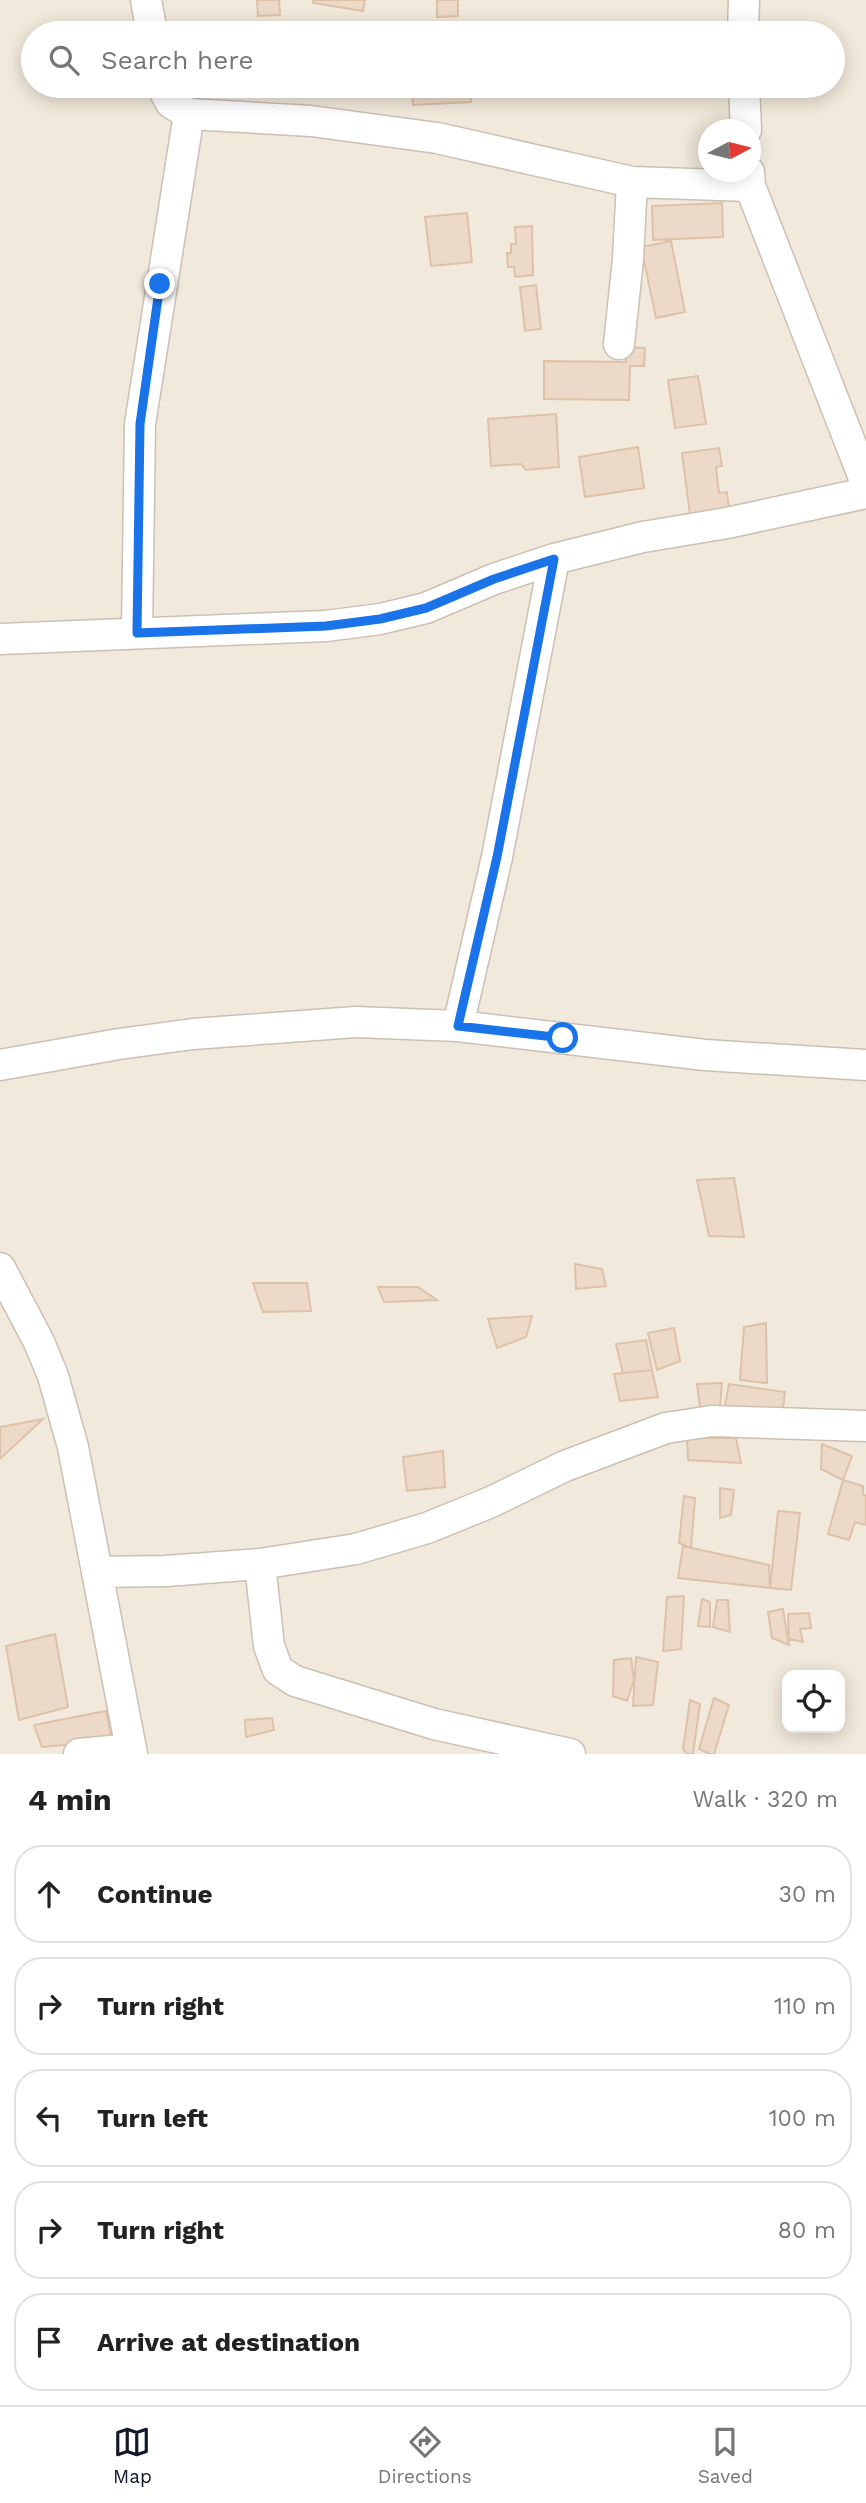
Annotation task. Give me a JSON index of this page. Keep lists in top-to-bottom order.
{
  "north": "right",
  "page": {
    "search": "Search here",
    "heading": ["4 min", "Walk · 320 m"],
    "list": [
      ["Continue", "30 m"],
      ["Turn right", "110 m"],
      ["Turn left", "100 m"],
      ["Turn right", "80 m"],
      "Arrive at destination"
    ],
    "nav": ["Map", "Directions", "Saved"]
  }
}
